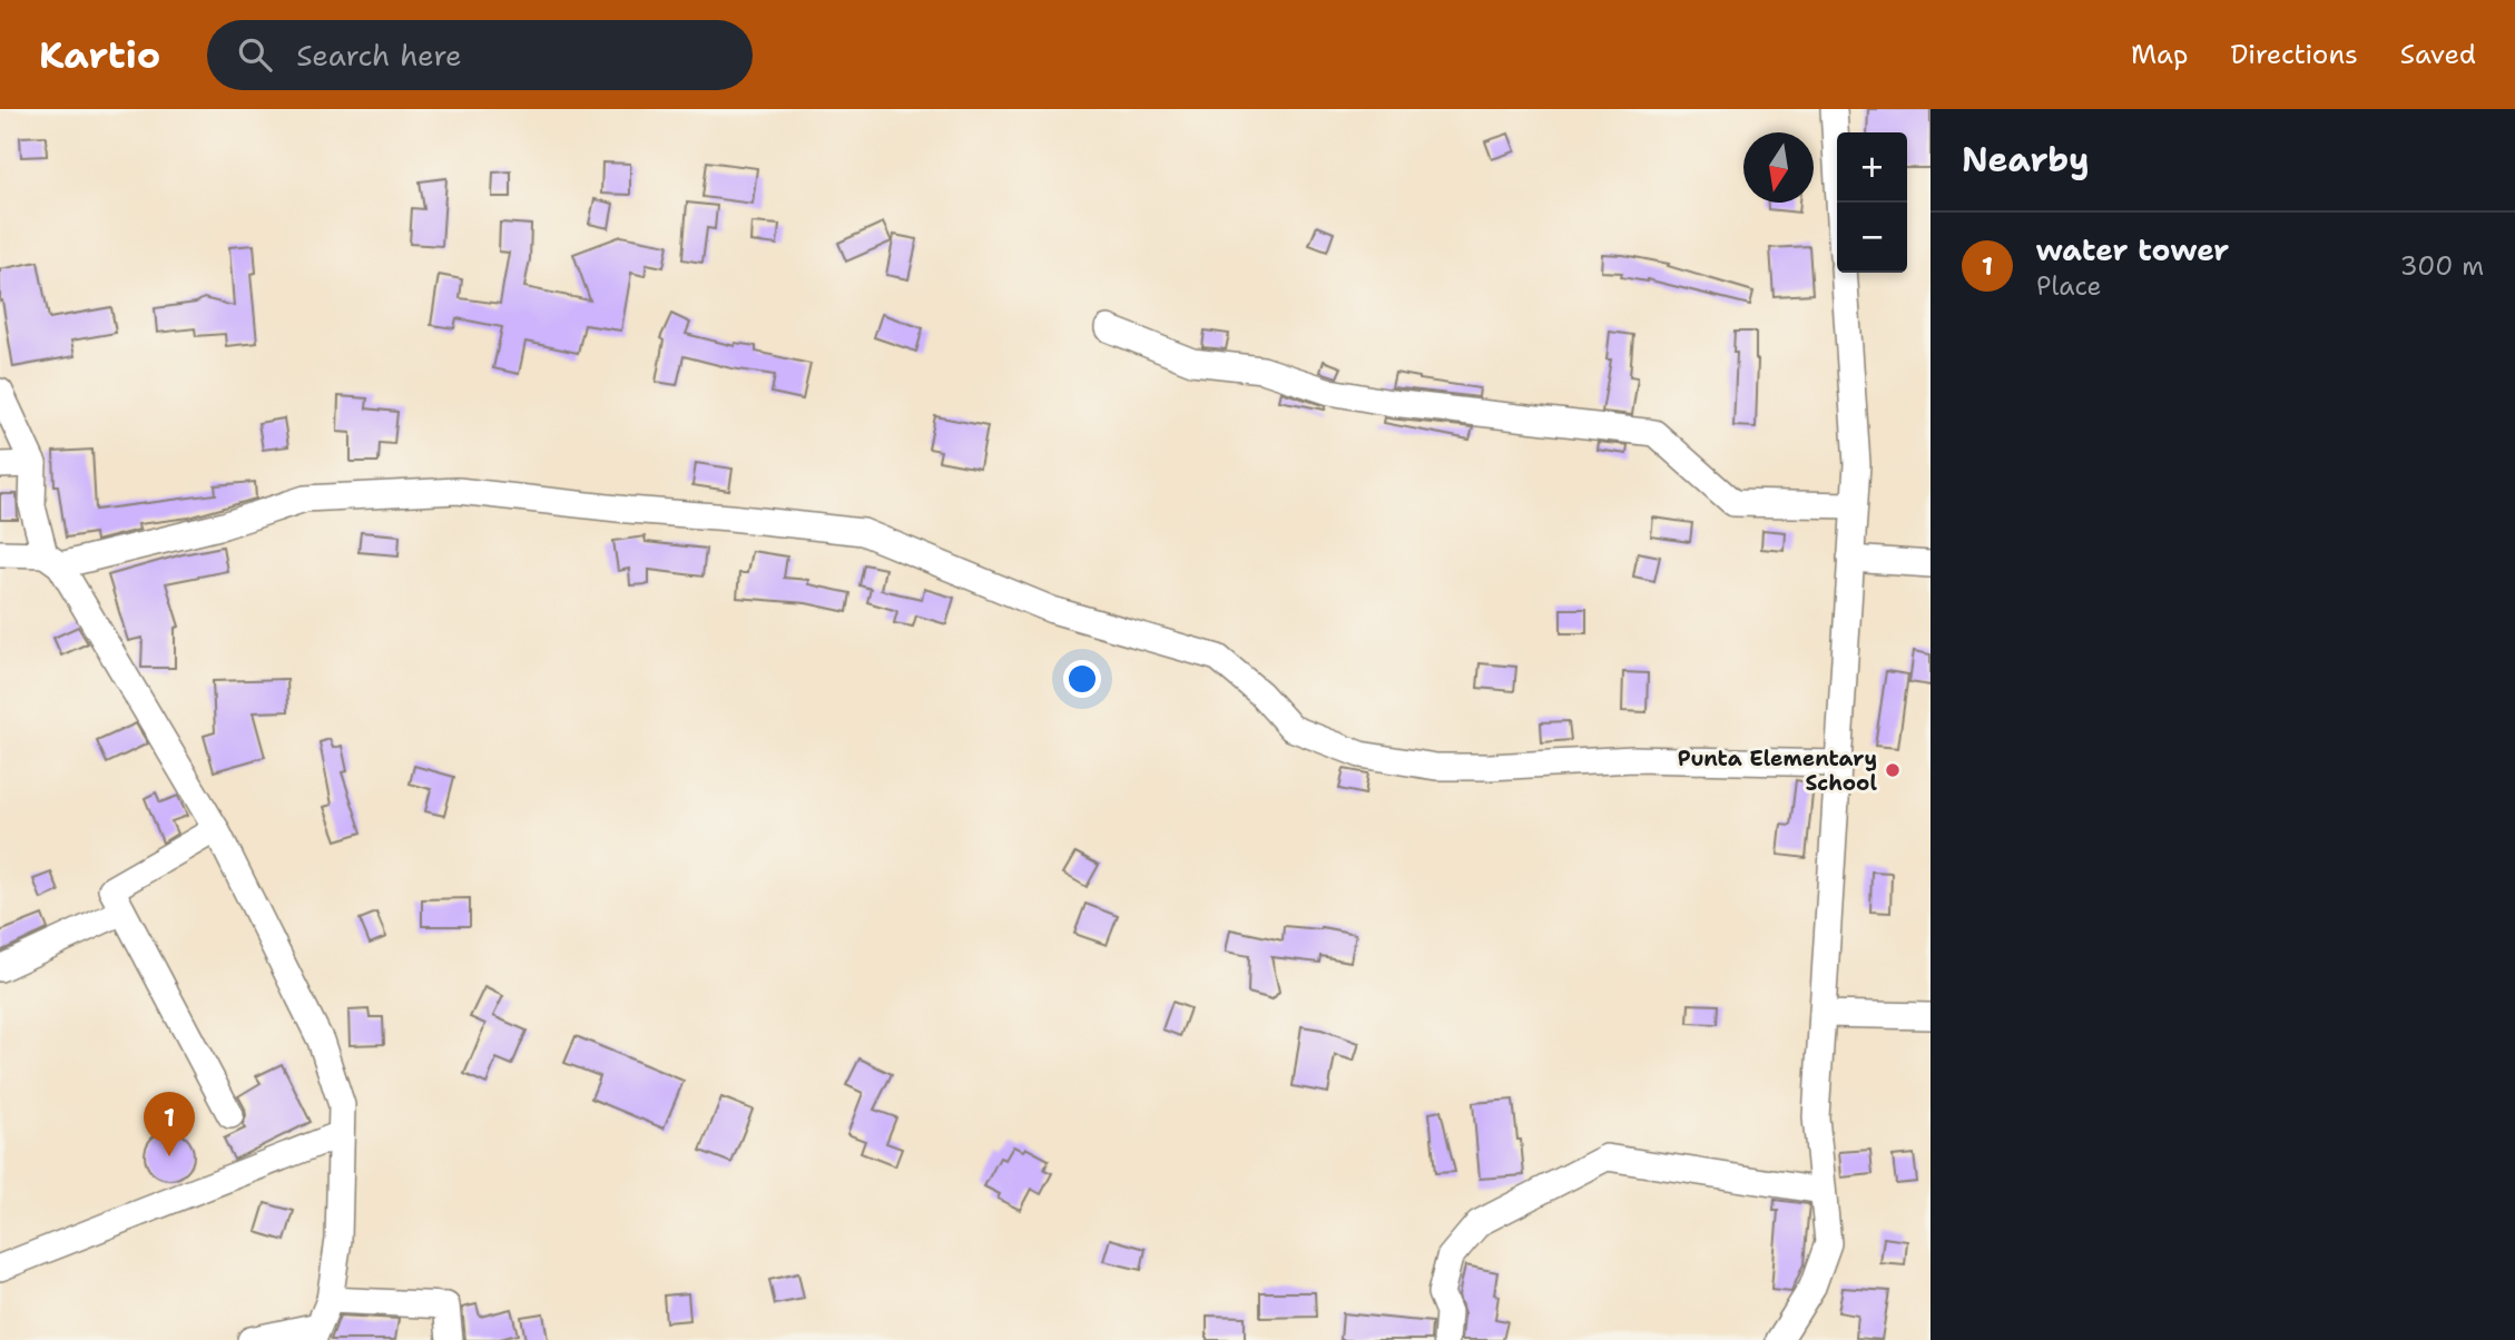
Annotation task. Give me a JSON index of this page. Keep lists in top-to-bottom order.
{
  "places": ["Punta Elementary School"],
  "north": "bottom",
  "page": {
    "header": "Kartio",
    "search": "Search here",
    "nav": ["Map", "Directions", "Saved"],
    "heading": "Nearby",
    "map_buttons": ["+", "−"],
    "list": [
      {
        "mark": "1",
        "name": "water tower",
        "note": "Place",
        "value": "300 m"
      }
    ],
    "pins": "1"
  }
}
